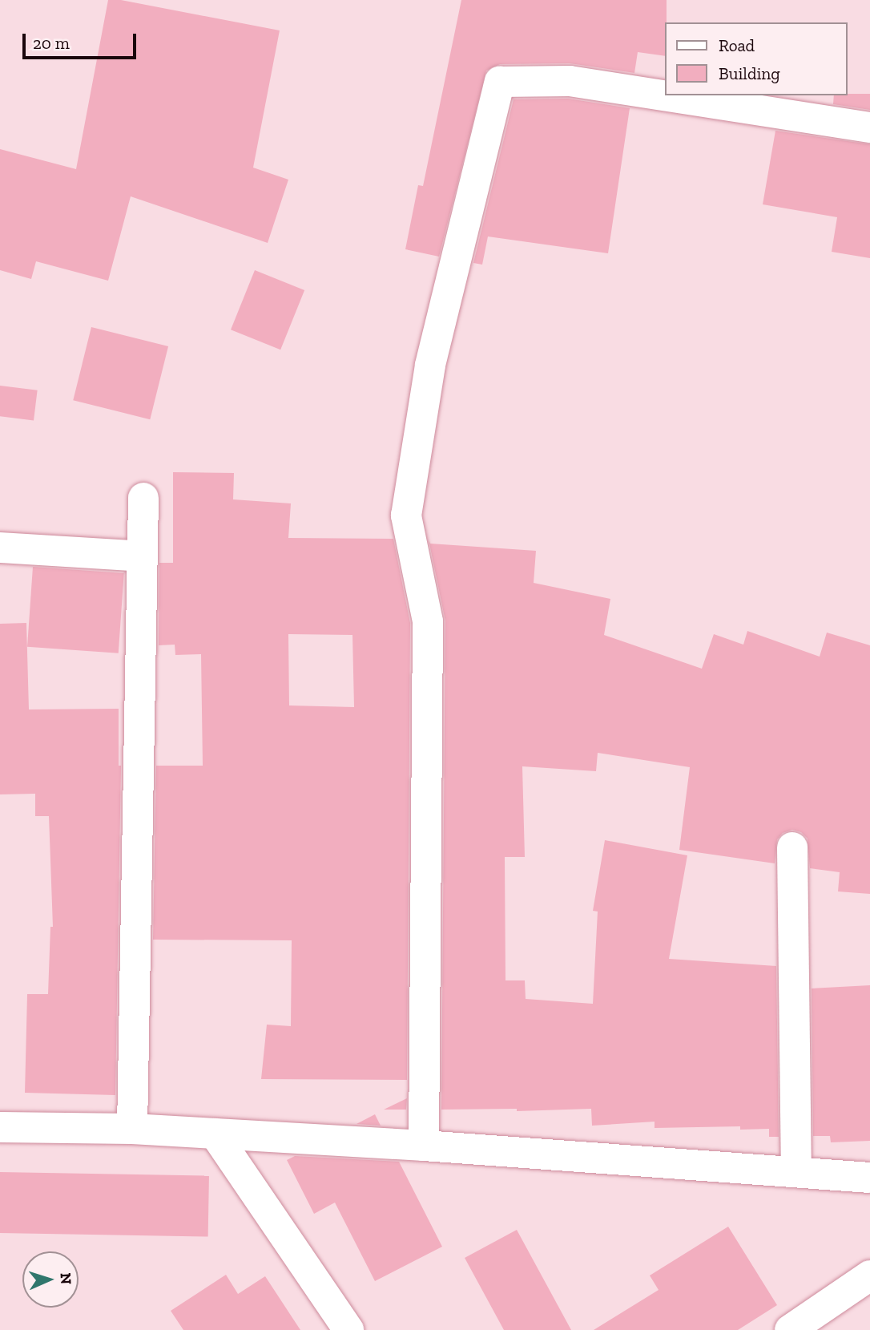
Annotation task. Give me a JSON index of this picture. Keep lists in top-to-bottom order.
{
  "legend": ["Road", "Building"],
  "scale_bar": "20 m",
  "north": "right"
}
